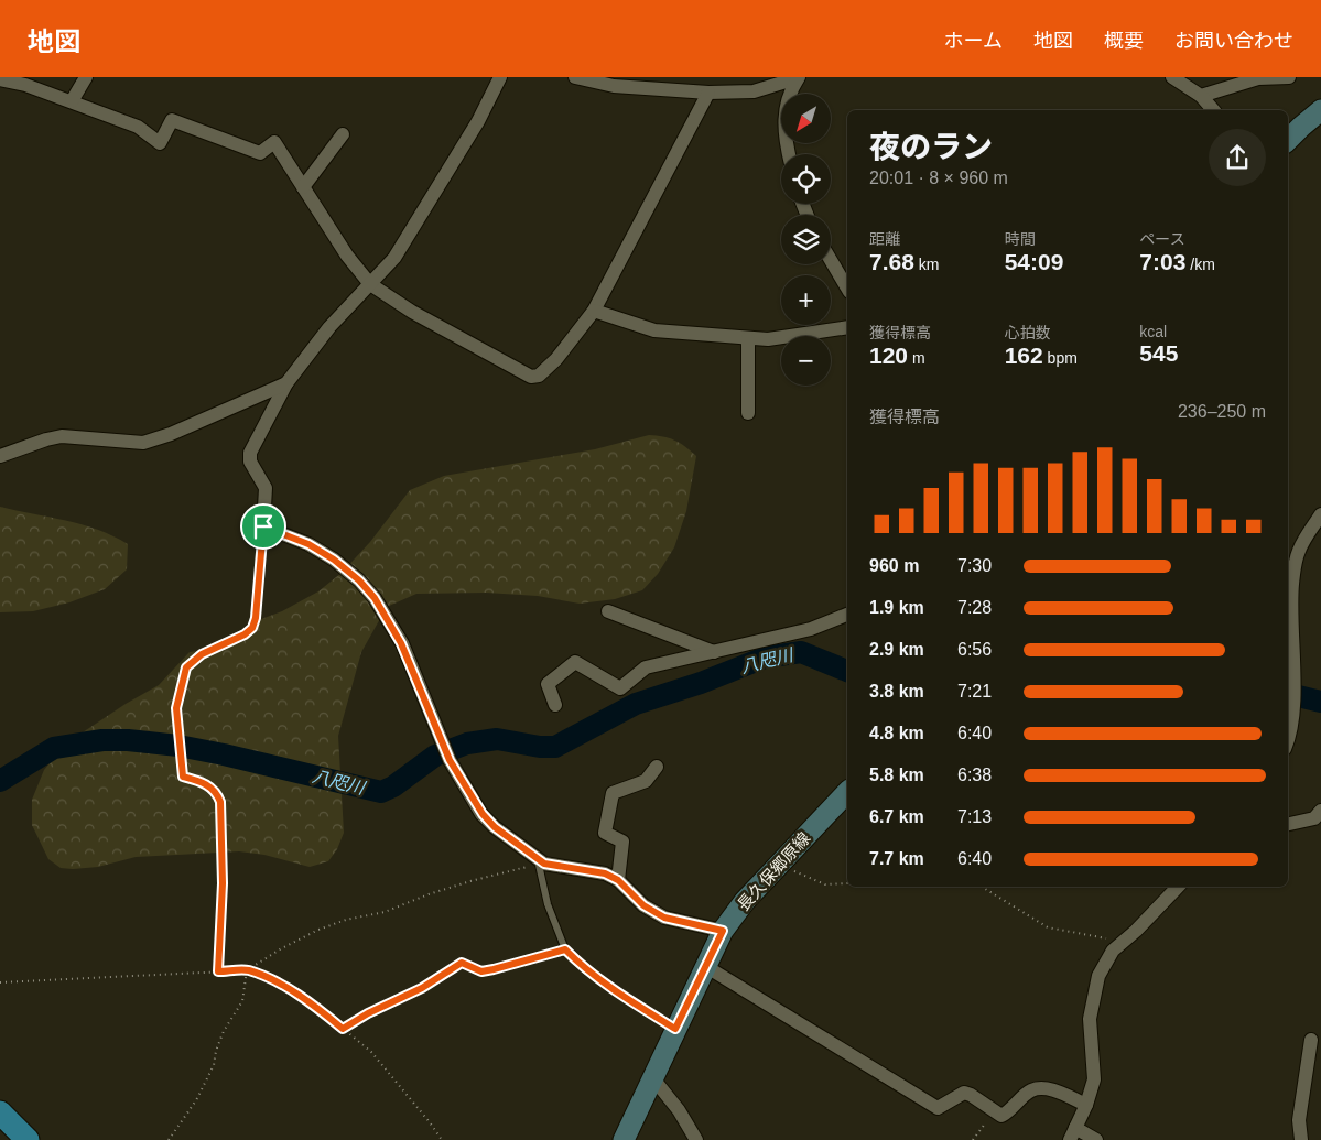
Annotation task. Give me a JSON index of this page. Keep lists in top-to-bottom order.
{
  "streets": {
    "main road": ["長久保郷原線"]
  },
  "water": ["八咫川"],
  "north": "bottom left",
  "page": {
    "header": "地図",
    "nav": [
      "ホーム",
      "地図",
      "概要",
      "お問い合わせ"
    ],
    "map_buttons": ["+", "−"],
    "heading": ["夜のラン", "20:01 · 8 × 960 m"],
    "stats": [
      ["距離", "7.68 km"],
      ["時間", "54:09"],
      ["ペース", "7:03 /km"],
      ["獲得標高", "120 m"],
      ["心拍数", "162 bpm"],
      ["kcal", "545"]
    ],
    "chart": ["獲得標高", "236–250 m"],
    "list": [
      {
        "name": "960 m",
        "note": "7:30"
      },
      {
        "name": "1.9 km",
        "note": "7:28"
      },
      {
        "name": "2.9 km",
        "note": "6:56"
      },
      {
        "name": "3.8 km",
        "note": "7:21"
      },
      {
        "name": "4.8 km",
        "note": "6:40"
      },
      {
        "name": "5.8 km",
        "note": "6:38"
      },
      {
        "name": "6.7 km",
        "note": "7:13"
      },
      {
        "name": "7.7 km",
        "note": "6:40"
      }
    ]
  }
}
